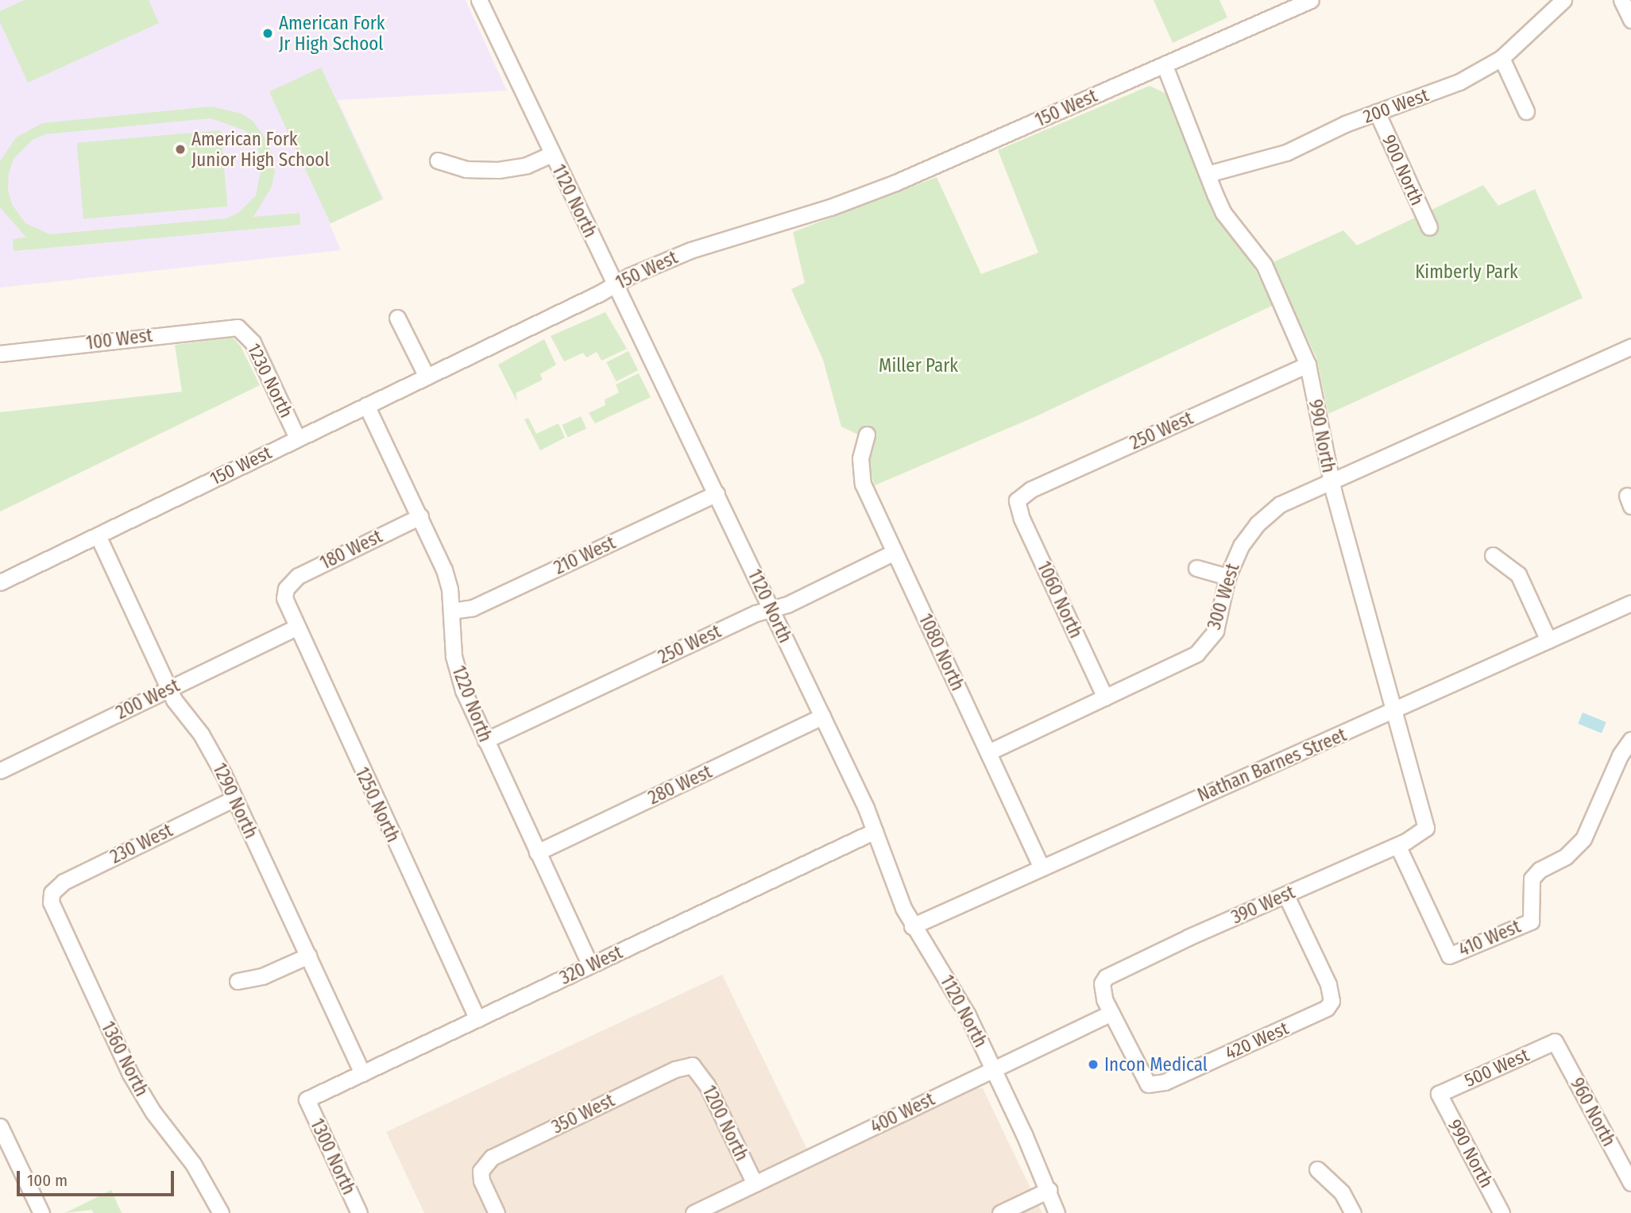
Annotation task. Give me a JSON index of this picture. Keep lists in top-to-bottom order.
{
  "streets": {
    "street": [
      "200 West",
      "150 West",
      "900 North",
      "1120 North",
      "100 West",
      "1230 North",
      "250 West",
      "990 North",
      "180 West",
      "210 West",
      "300 West",
      "1060 North",
      "1080 North",
      "1220 North",
      "Nathan Barnes Street",
      "280 West",
      "1290 North",
      "1250 North",
      "230 West",
      "390 West",
      "410 West",
      "320 West",
      "420 West",
      "1360 North",
      "500 West",
      "960 North",
      "400 West",
      "350 West",
      "1200 North",
      "1300 North"
    ]
  },
  "crossings": [
    ["200 West", "900 North"],
    ["200 West", "990 North"],
    ["200 West", "1290 North"],
    ["200 West", "1250 North"],
    ["150 West", "1120 North"],
    ["150 West", "1230 North"],
    ["150 West", "990 North"],
    ["150 West", "1220 North"],
    ["150 West", "1290 North"],
    ["1120 North", "250 West"],
    ["1120 North", "210 West"],
    ["1120 North", "Nathan Barnes Street"],
    ["1120 North", "280 West"],
    ["1120 North", "320 West"],
    ["1120 North", "400 West"],
    ["100 West", "1230 North"],
    ["250 West", "990 North"],
    ["250 West", "1060 North"],
    ["250 West", "1080 North"],
    ["250 West", "1220 North"],
    ["990 North", "300 West"],
    ["990 North", "Nathan Barnes Street"],
    ["990 North", "390 West"],
    ["990 North", "500 West"],
    ["180 West", "1220 North"],
    ["180 West", "1250 North"],
    ["210 West", "1220 North"],
    ["300 West", "1060 North"],
    ["300 West", "1080 North"],
    ["1080 North", "Nathan Barnes Street"],
    ["1220 North", "280 West"],
    ["1220 North", "320 West"],
    ["1290 North", "230 West"],
    ["1290 North", "320 West"],
    ["1250 North", "320 West"],
    ["230 West", "1360 North"],
    ["390 West", "410 West"],
    ["390 West", "420 West"],
    ["390 West", "400 West"],
    ["320 West", "1300 North"],
    ["420 West", "400 West"],
    ["500 West", "960 North"],
    ["400 West", "1200 North"],
    ["350 West", "1200 North"]
  ],
  "parks": ["Kimberly Park", "Miller Park"],
  "places": ["American Fork Jr High School", "American Fork Junior High School", "Incon Medical"],
  "scale_bar": "100 m"
}
